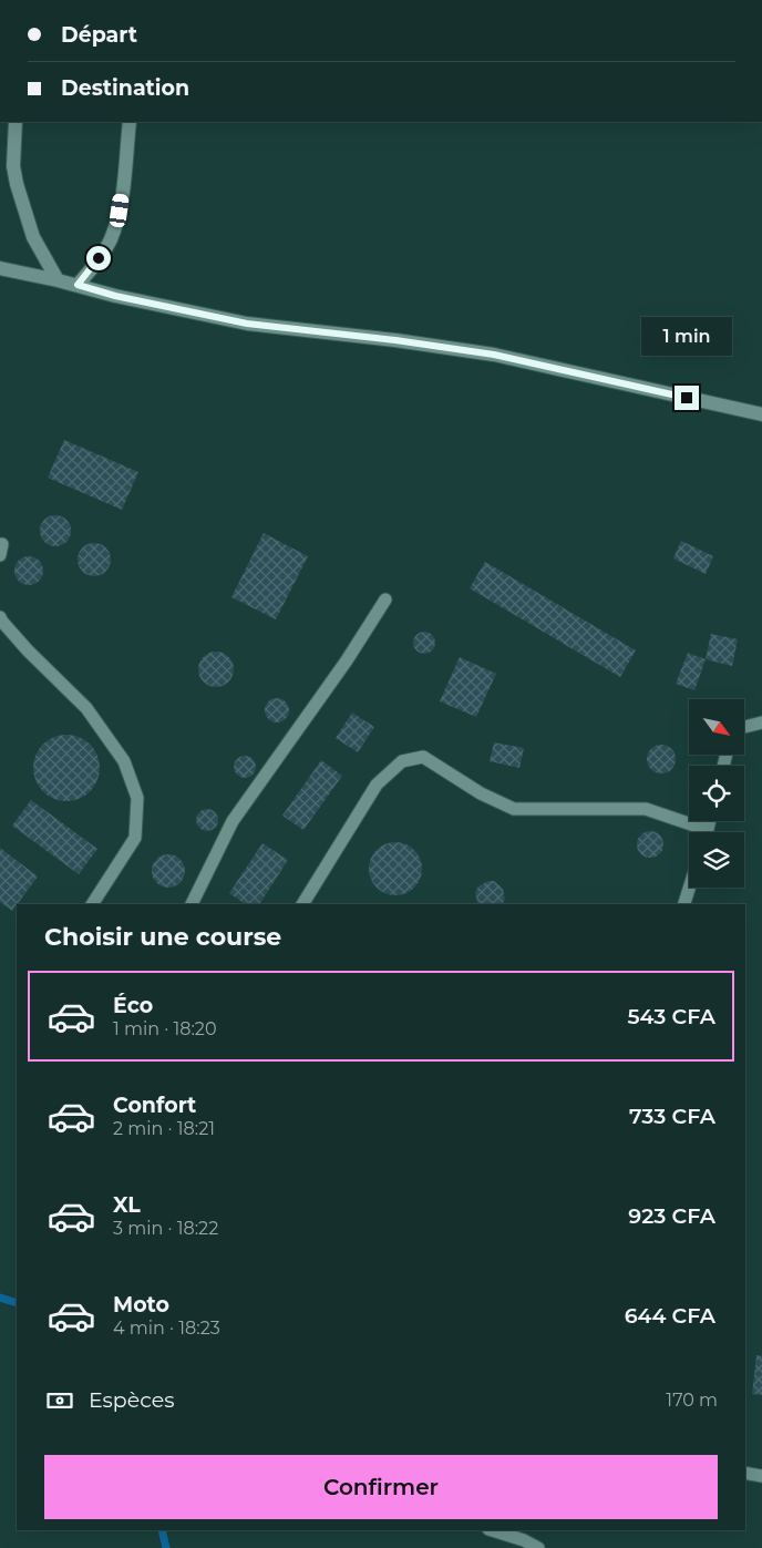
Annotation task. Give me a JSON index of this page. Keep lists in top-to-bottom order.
{
  "north": "bottom right",
  "page": {
    "banner": ["Départ", "Destination"],
    "bubble": "1 min",
    "heading": "Choisir une course",
    "list": [
      {
        "name": "Éco",
        "note": "1 min · 18:20",
        "value": "543 CFA"
      },
      {
        "name": "Confort",
        "note": "2 min · 18:21",
        "value": "733 CFA"
      },
      {
        "name": "XL",
        "note": "3 min · 18:22",
        "value": "923 CFA"
      },
      {
        "name": "Moto",
        "note": "4 min · 18:23",
        "value": "644 CFA"
      }
    ],
    "pay": ["Espèces", "170 m"],
    "buttons": "Confirmer"
  }
}
